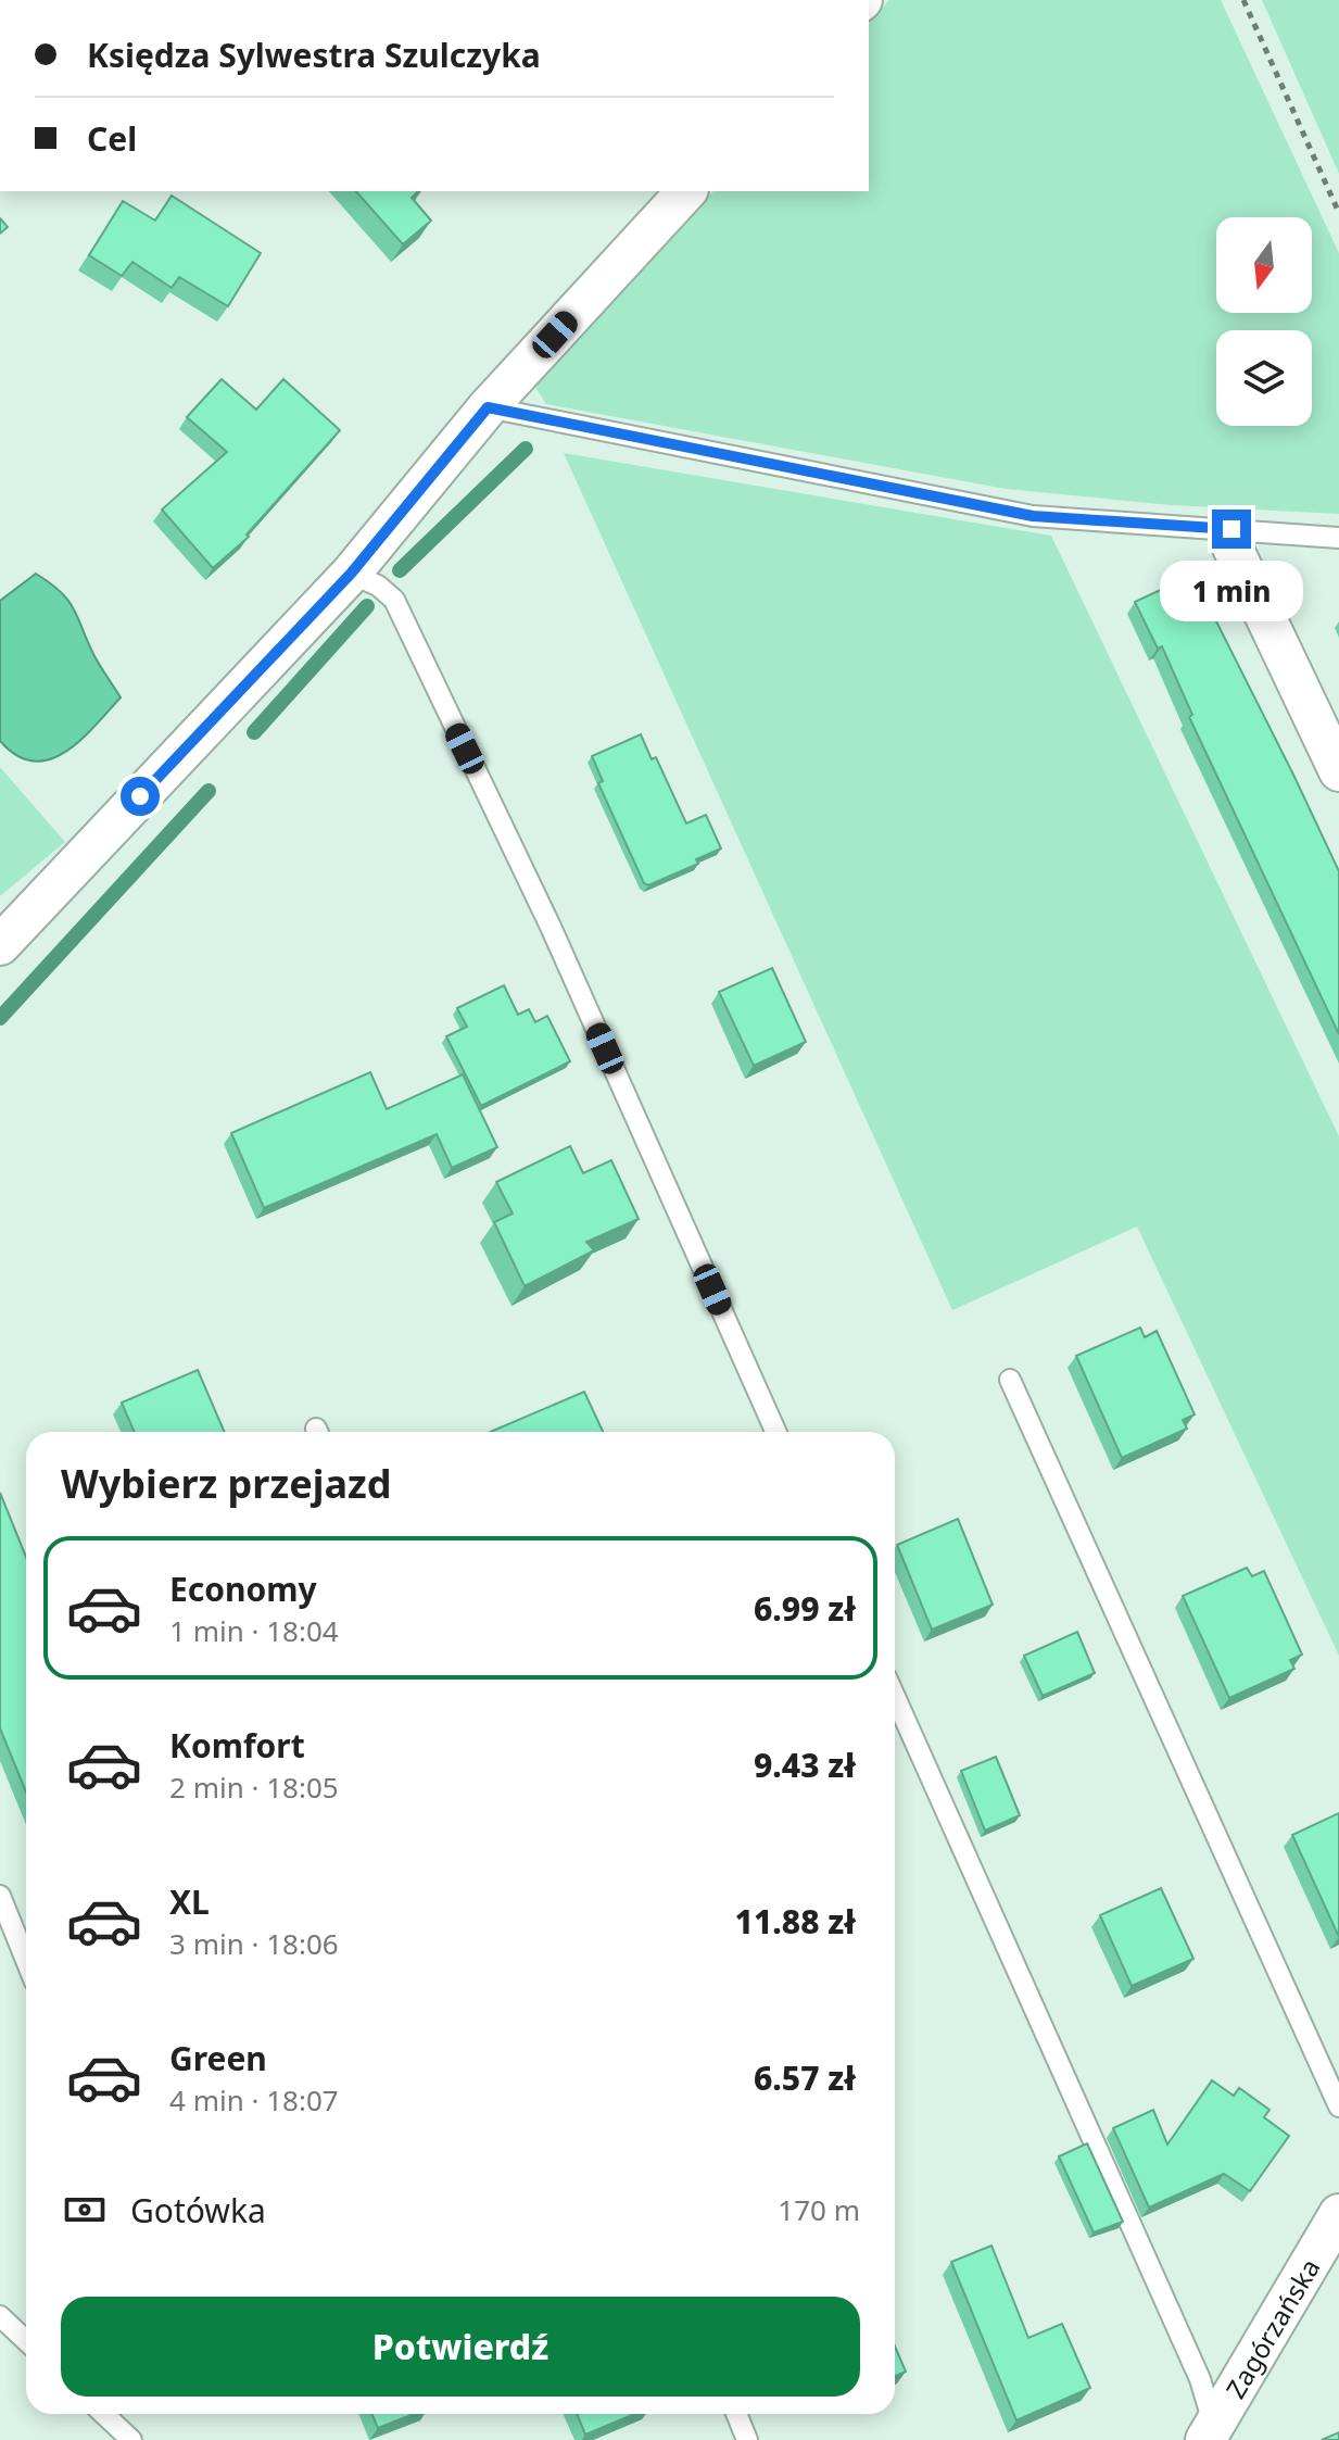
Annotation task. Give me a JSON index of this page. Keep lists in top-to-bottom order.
{
  "streets": {
    "street": ["Zagórzańska"]
  },
  "north": "bottom",
  "page": {
    "banner": ["Księdza Sylwestra Szulczyka", "Cel"],
    "bubble": "1 min",
    "heading": "Wybierz przejazd",
    "list": [
      {
        "name": "Economy",
        "note": "1 min · 18:04",
        "value": "6.99 zł"
      },
      {
        "name": "Komfort",
        "note": "2 min · 18:05",
        "value": "9.43 zł"
      },
      {
        "name": "XL",
        "note": "3 min · 18:06",
        "value": "11.88 zł"
      },
      {
        "name": "Green",
        "note": "4 min · 18:07",
        "value": "6.57 zł"
      }
    ],
    "pay": ["Gotówka", "170 m"],
    "buttons": "Potwierdź"
  }
}
